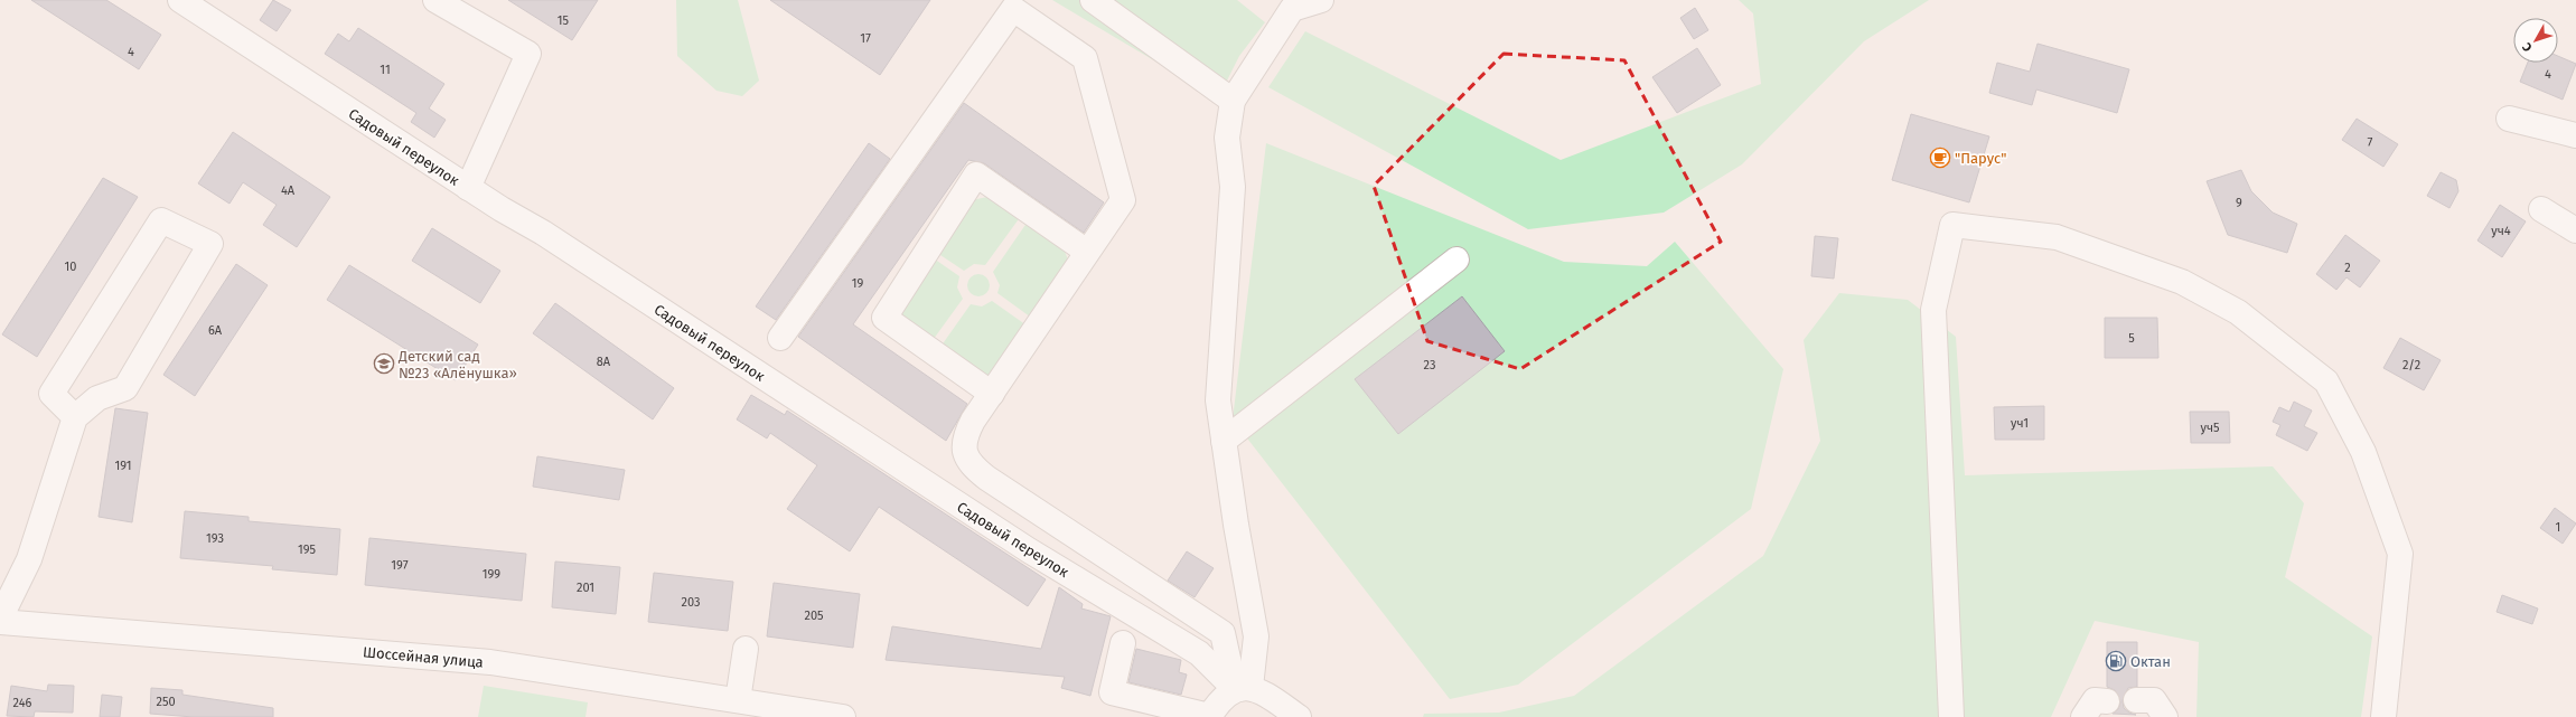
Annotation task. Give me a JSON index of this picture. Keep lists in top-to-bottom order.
{
  "streets": {
    "street": ["Садовый переулок", "Шоссейная улица"]
  },
  "places": {
    "cafe": ["\"Парус\""],
    "school or university": ["Детский сад №23 «Алёнушка»"],
    "fuel station": ["Октан"]
  },
  "house_numbers": [
    "15",
    "17",
    "4",
    "11",
    "4",
    "7",
    "4А",
    "9",
    "уч4",
    "10",
    "2",
    "19",
    "6А",
    "5",
    "8А",
    "23",
    "2/2",
    "уч1",
    "уч5",
    "191",
    "1",
    "193",
    "195",
    "197",
    "199",
    "201",
    "203",
    "205",
    "250",
    "246"
  ],
  "north": "bottom left"
}
